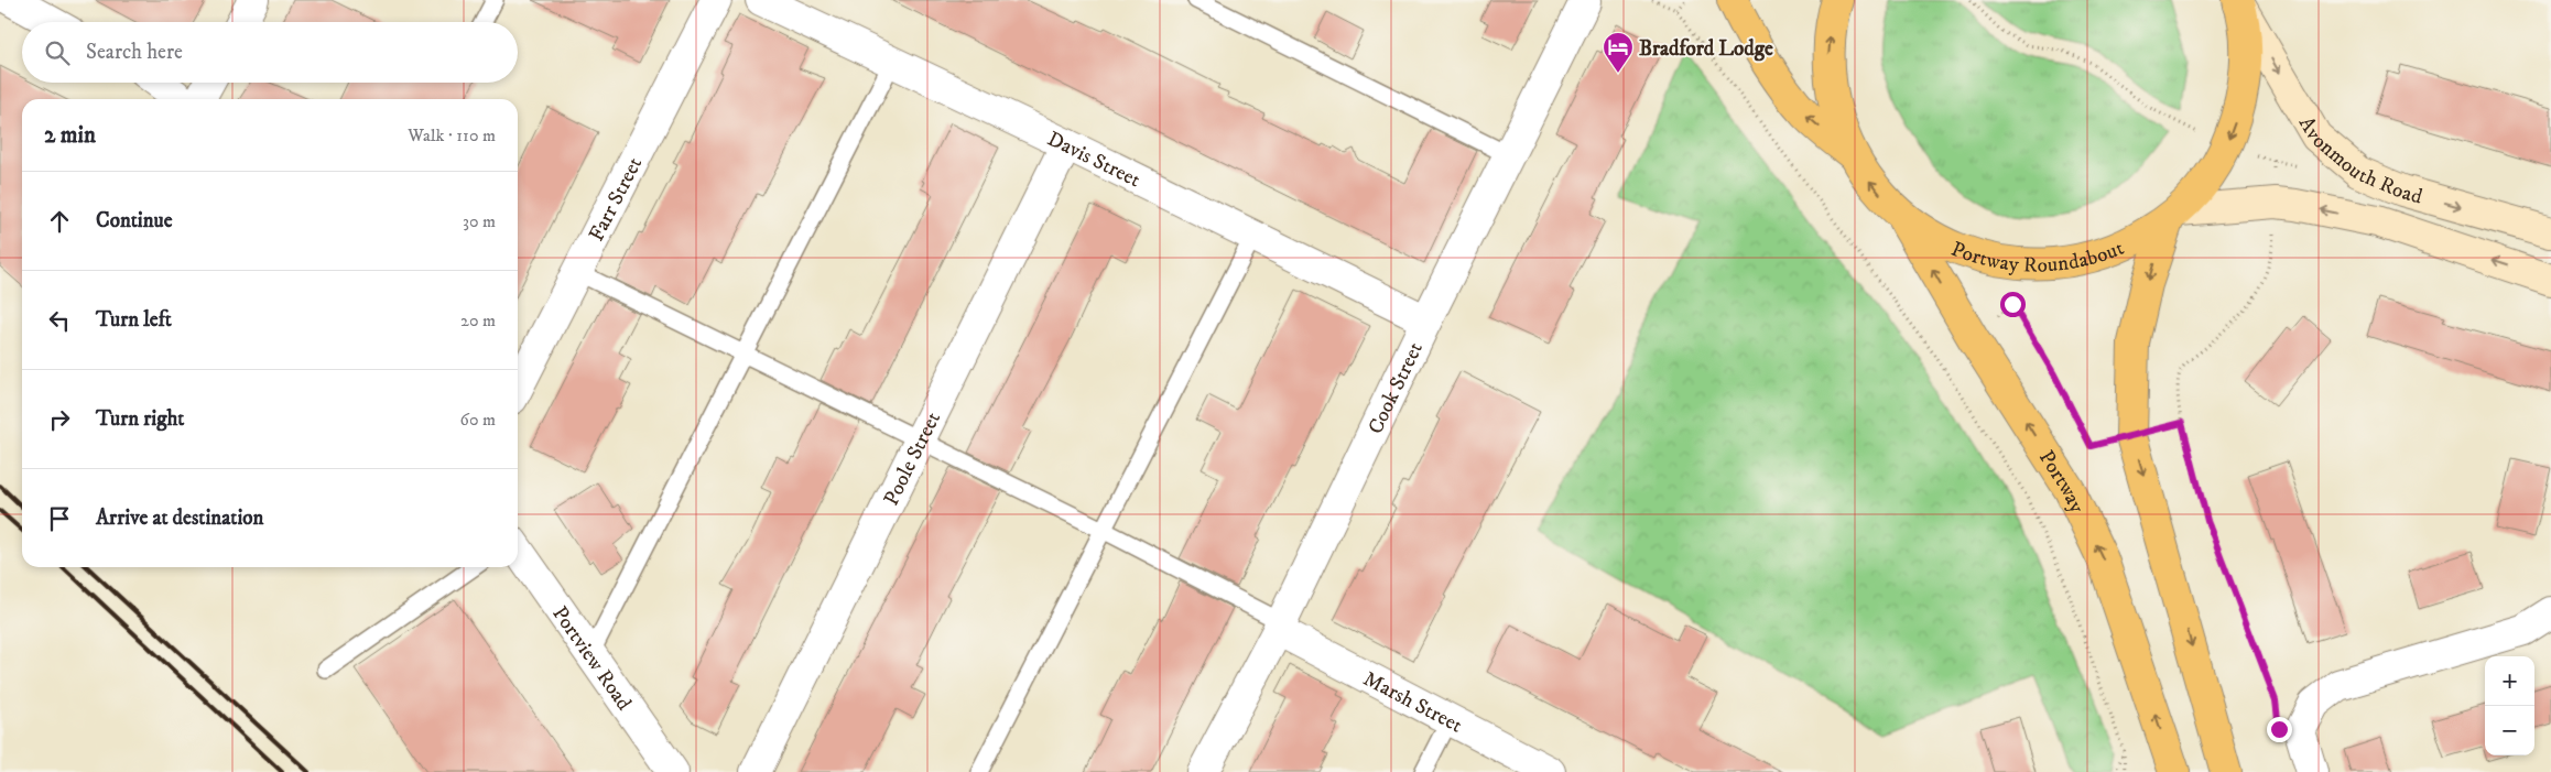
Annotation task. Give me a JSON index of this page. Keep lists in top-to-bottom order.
{
  "streets": {
    "highway": ["Portway Roundabout", "Portway"],
    "main road": ["Avonmouth Road"],
    "street": [
      "Davis Street",
      "Farr Street",
      "Cook Street",
      "Poole Street",
      "Portview Road",
      "Marsh Street"
    ]
  },
  "crossings": [
    ["Avonmouth Road", "Portway Roundabout"],
    ["Davis Street", "Cook Street"],
    ["Davis Street", "Poole Street"],
    ["Portway Roundabout", "Portway"],
    ["Cook Street", "Marsh Street"]
  ],
  "places": {
    "hotel": ["Bradford Lodge"]
  },
  "page": {
    "search": "Search here",
    "heading": ["2 min", "Walk · 110 m"],
    "list": [
      ["Continue", "30 m"],
      ["Turn left", "20 m"],
      ["Turn right", "60 m"],
      "Arrive at destination"
    ],
    "map_buttons": ["+", "−"]
  }
}
